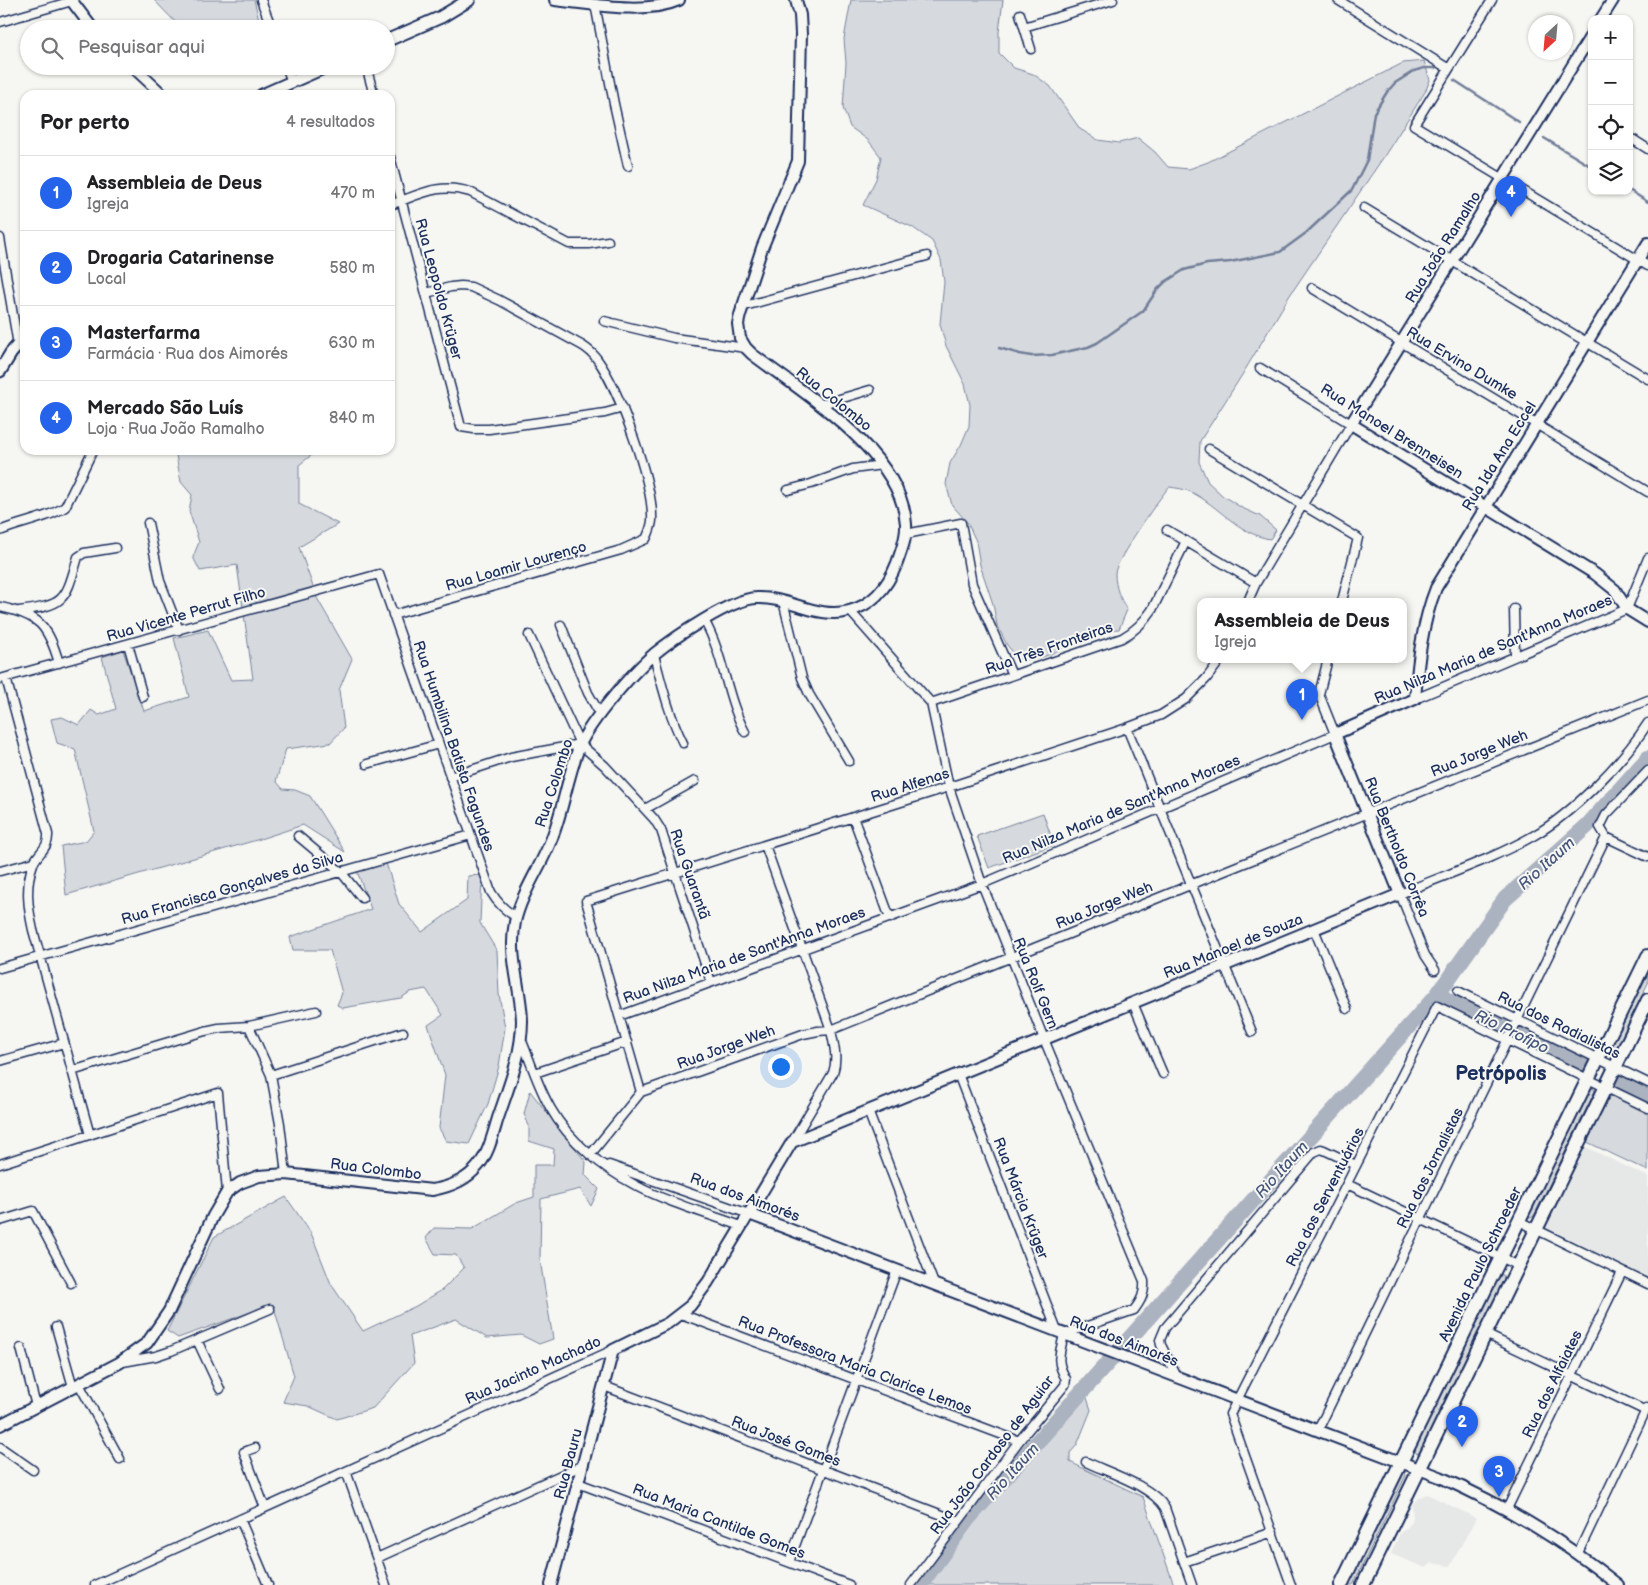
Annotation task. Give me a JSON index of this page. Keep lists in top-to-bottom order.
{
  "streets": {
    "main road": ["Avenida Paulo Schroeder"],
    "street": [
      "Rua João Ramalho",
      "Rua Leopoldo Krüger",
      "Rua Ervino Dumke",
      "Rua Colombo",
      "Rua Manoel Brenneisen",
      "Rua Ida Ana Eccel",
      "Rua Loamir Lourenço",
      "Rua Vicente Perrut Filho",
      "Rua Três Fronteiras",
      "Rua Nilza Maria de Sant'Anna Moraes",
      "Rua Humbilina Batista Fagundes",
      "Rua Jorge Weh",
      "Rua Alfenas",
      "Rua Bertholdo Corrêa",
      "Rua Guarantã",
      "Rua Francisca Gonçalves da Silva",
      "Rua Manoel de Souza",
      "Rua Rolf Gern",
      "Rua dos Radialistas",
      "Rua dos Jornalistas",
      "Rua dos Aimorés",
      "Rua dos Serventuários",
      "Rua Márcia Krüger",
      "Rua Professora Maria Clarice Lemos",
      "Rua Jacinto Machado",
      "Rua dos Alfaiates",
      "Rua José Gomes",
      "Rua João Cardoso de Aguiar",
      "Rua Bauru",
      "Rua Maria Cantilde Gomes"
    ]
  },
  "crossings": [
    ["Rua João Ramalho", "Rua Ervino Dumke"],
    ["Rua João Ramalho", "Rua Manoel Brenneisen"],
    ["Rua Leopoldo Krüger", "Rua Loamir Lourenço"],
    ["Rua Ervino Dumke", "Rua Ida Ana Eccel"],
    ["Rua Colombo", "Rua Humbilina Batista Fagundes"],
    ["Rua Colombo", "Rua Guarantã"],
    ["Rua Colombo", "Rua Rolf Gern"],
    ["Rua Colombo", "Rua dos Aimorés"],
    ["Rua Manoel Brenneisen", "Rua Ida Ana Eccel"],
    ["Rua Manoel Brenneisen", "Rua Nilza Maria de Sant'Anna Moraes"],
    ["Rua Ida Ana Eccel", "Rua Nilza Maria de Sant'Anna Moraes"],
    ["Rua Loamir Lourenço", "Rua Humbilina Batista Fagundes"],
    ["Rua Vicente Perrut Filho", "Rua Humbilina Batista Fagundes"],
    ["Rua Três Fronteiras", "Rua Rolf Gern"],
    ["Rua Nilza Maria de Sant'Anna Moraes", "Rua Alfenas"],
    ["Rua Nilza Maria de Sant'Anna Moraes", "Rua Bertholdo Corrêa"],
    ["Rua Nilza Maria de Sant'Anna Moraes", "Rua Guarantã"],
    ["Rua Nilza Maria de Sant'Anna Moraes", "Rua Rolf Gern"],
    ["Rua Nilza Maria de Sant'Anna Moraes", "Rua Jacinto Machado"],
    ["Rua Humbilina Batista Fagundes", "Rua Francisca Gonçalves da Silva"],
    ["Rua Jorge Weh", "Rua Bertholdo Corrêa"],
    ["Rua Jorge Weh", "Rua Rolf Gern"],
    ["Rua Jorge Weh", "Rua Jacinto Machado"],
    ["Rua Alfenas", "Rua Guarantã"],
    ["Rua Alfenas", "Rua Rolf Gern"],
    ["Rua Alfenas", "Rua Jacinto Machado"],
    ["Rua Bertholdo Corrêa", "Rua Manoel de Souza"],
    ["Rua Manoel de Souza", "Rua Rolf Gern"],
    ["Rua Manoel de Souza", "Rua Márcia Krüger"],
    ["Rua Manoel de Souza", "Rua Jacinto Machado"],
    ["Rua Rolf Gern", "Rua dos Aimorés"],
    ["Rua Rolf Gern", "Rua Márcia Krüger"],
    ["Rua Rolf Gern", "Rua João Cardoso de Aguiar"],
    ["Rua dos Radialistas", "Rua dos Jornalistas"],
    ["Rua dos Radialistas", "Avenida Paulo Schroeder"],
    ["Rua dos Jornalistas", "Rua dos Aimorés"],
    ["Rua dos Jornalistas", "Rua dos Serventuários"],
    ["Rua dos Aimorés", "Rua dos Serventuários"],
    ["Rua dos Aimorés", "Rua Márcia Krüger"],
    ["Rua dos Aimorés", "Avenida Paulo Schroeder"],
    ["Rua dos Aimorés", "Rua Jacinto Machado"],
    ["Rua dos Aimorés", "Rua dos Alfaiates"],
    ["Rua dos Aimorés", "Rua João Cardoso de Aguiar"],
    ["Rua Márcia Krüger", "Rua João Cardoso de Aguiar"],
    ["Rua Professora Maria Clarice Lemos", "Rua Jacinto Machado"],
    ["Rua Professora Maria Clarice Lemos", "Rua João Cardoso de Aguiar"],
    ["Rua Jacinto Machado", "Rua Bauru"],
    ["Rua José Gomes", "Rua João Cardoso de Aguiar"],
    ["Rua José Gomes", "Rua Bauru"],
    ["Rua Bauru", "Rua Maria Cantilde Gomes"]
  ],
  "districts": ["Petrópolis"],
  "water": ["Rio Itaum", "Rio Profipo"],
  "north": "bottom left",
  "page": {
    "map_buttons": ["+", "−"],
    "search": "Pesquisar aqui",
    "heading": ["Por perto", "4 resultados"],
    "list": [
      {
        "mark": "1",
        "name": "Assembleia de Deus",
        "note": "Igreja",
        "value": "470 m"
      },
      {
        "mark": "2",
        "name": "Drogaria Catarinense",
        "note": "Local",
        "value": "580 m"
      },
      {
        "mark": "3",
        "name": "Masterfarma",
        "note": "Farmácia · Rua dos Aimorés",
        "value": "630 m"
      },
      {
        "mark": "4",
        "name": "Mercado São Luís",
        "note": "Loja · Rua João Ramalho",
        "value": "840 m"
      }
    ],
    "pins": [
      "4",
      "1",
      "2",
      "3"
    ],
    "popup": ["Assembleia de Deus", "Igreja"]
  }
}
